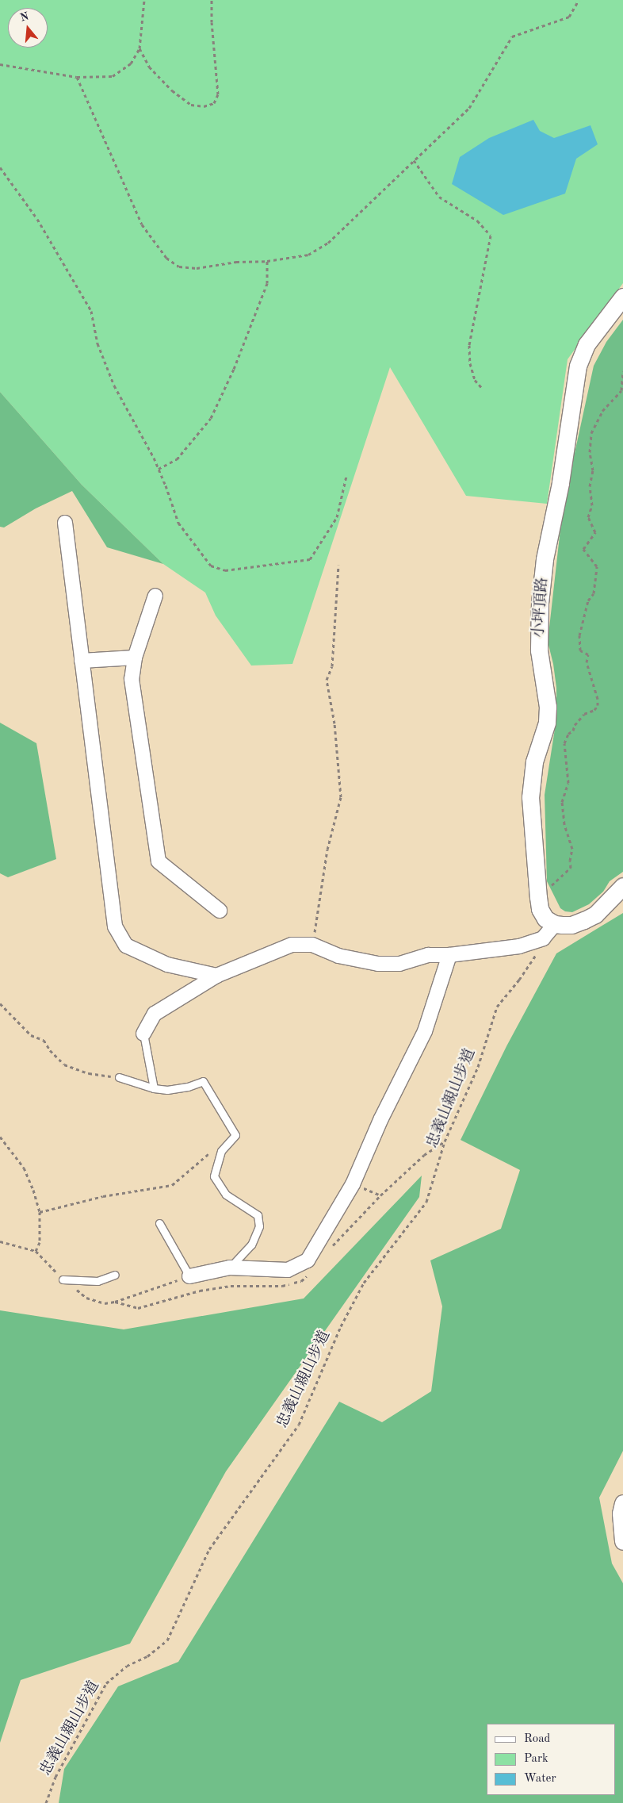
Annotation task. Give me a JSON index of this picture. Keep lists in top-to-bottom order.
{
  "streets": {
    "street": ["小坪頂路"],
    "path": ["忠義山親山步道"]
  },
  "legend": ["Road", "Park", "Water"],
  "north": "top"
}
